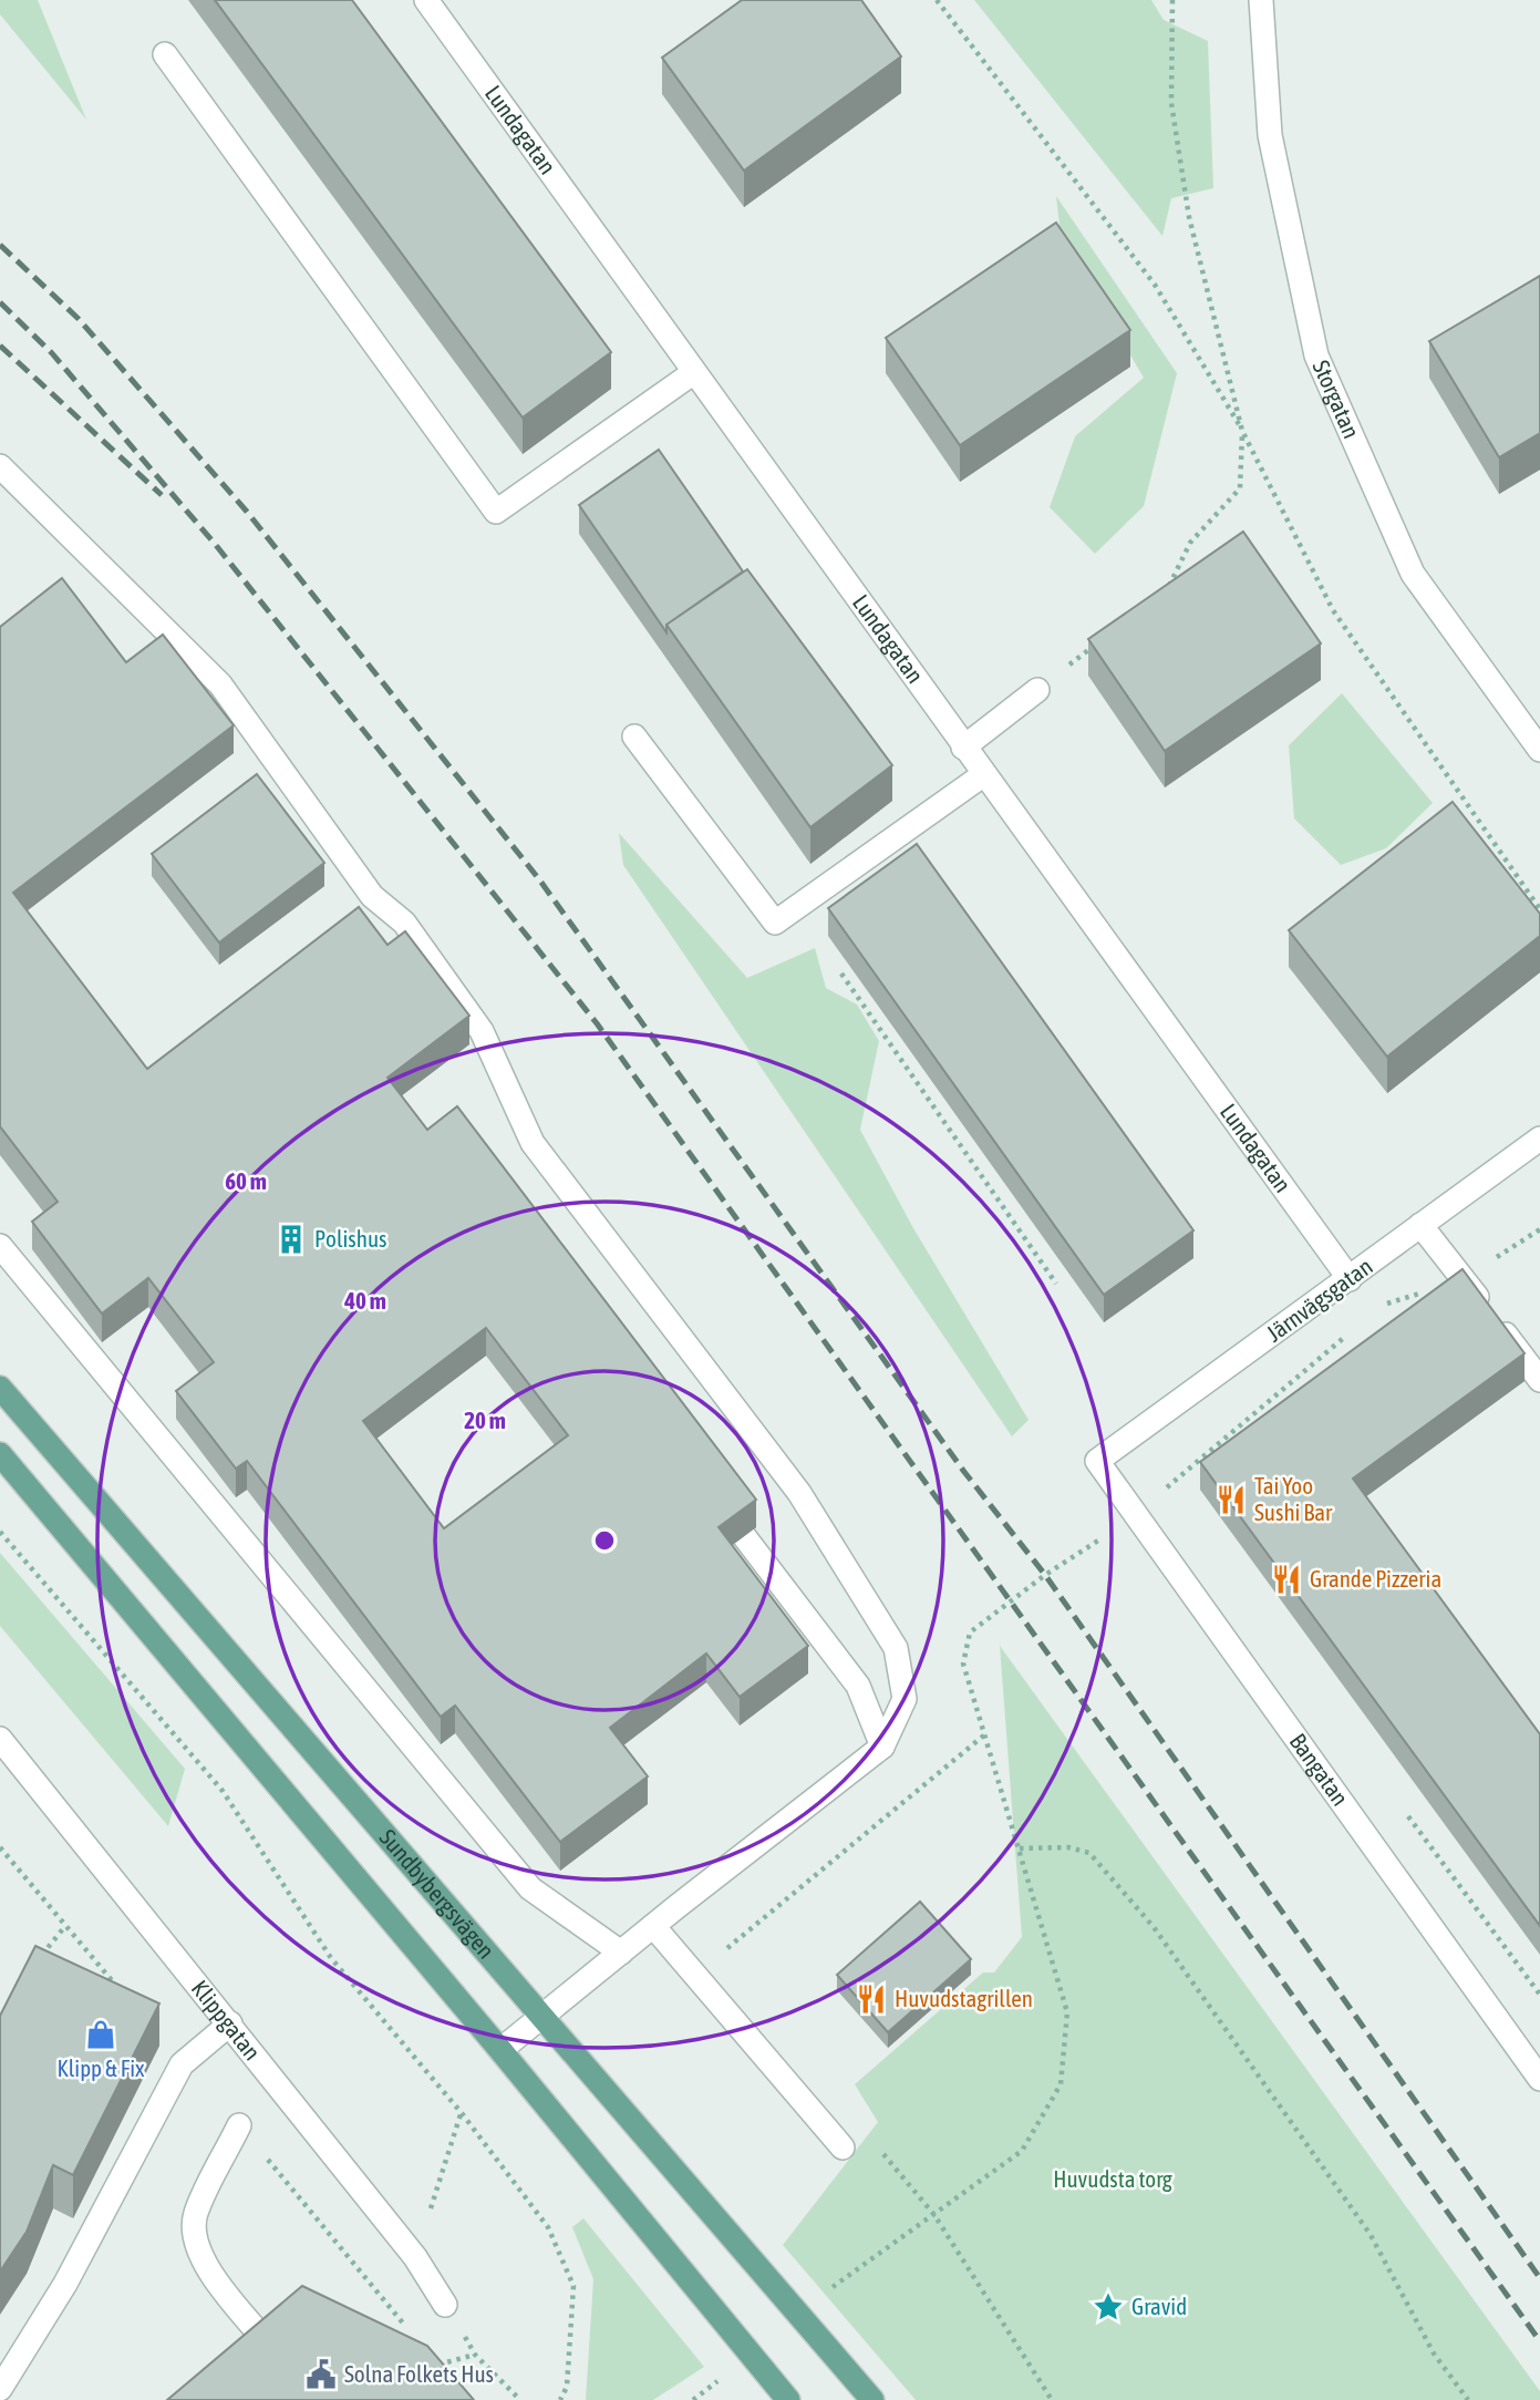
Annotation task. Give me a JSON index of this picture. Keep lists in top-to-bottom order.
{
  "streets": {
    "main road": ["Sundbybergsvägen"],
    "street": [
      "Lundagatan",
      "Storgatan",
      "Järnvägsgatan",
      "Bangatan",
      "Klippgatan"
    ]
  },
  "crossings": [
    ["Lundagatan", "Järnvägsgatan"],
    ["Järnvägsgatan", "Bangatan"]
  ],
  "parks": ["Huvudsta torg"],
  "places": {
    "building": ["Polishus"],
    "restaurant": ["Tai Yoo Sushi Bar", "Grande Pizzeria", "Huvudstagrillen"],
    "shop": ["Klipp & Fix"],
    "place": ["Gravid"],
    "public building": ["Solna Folkets Hus"]
  },
  "rings": ["60 m", "40 m", "20 m"]
}
